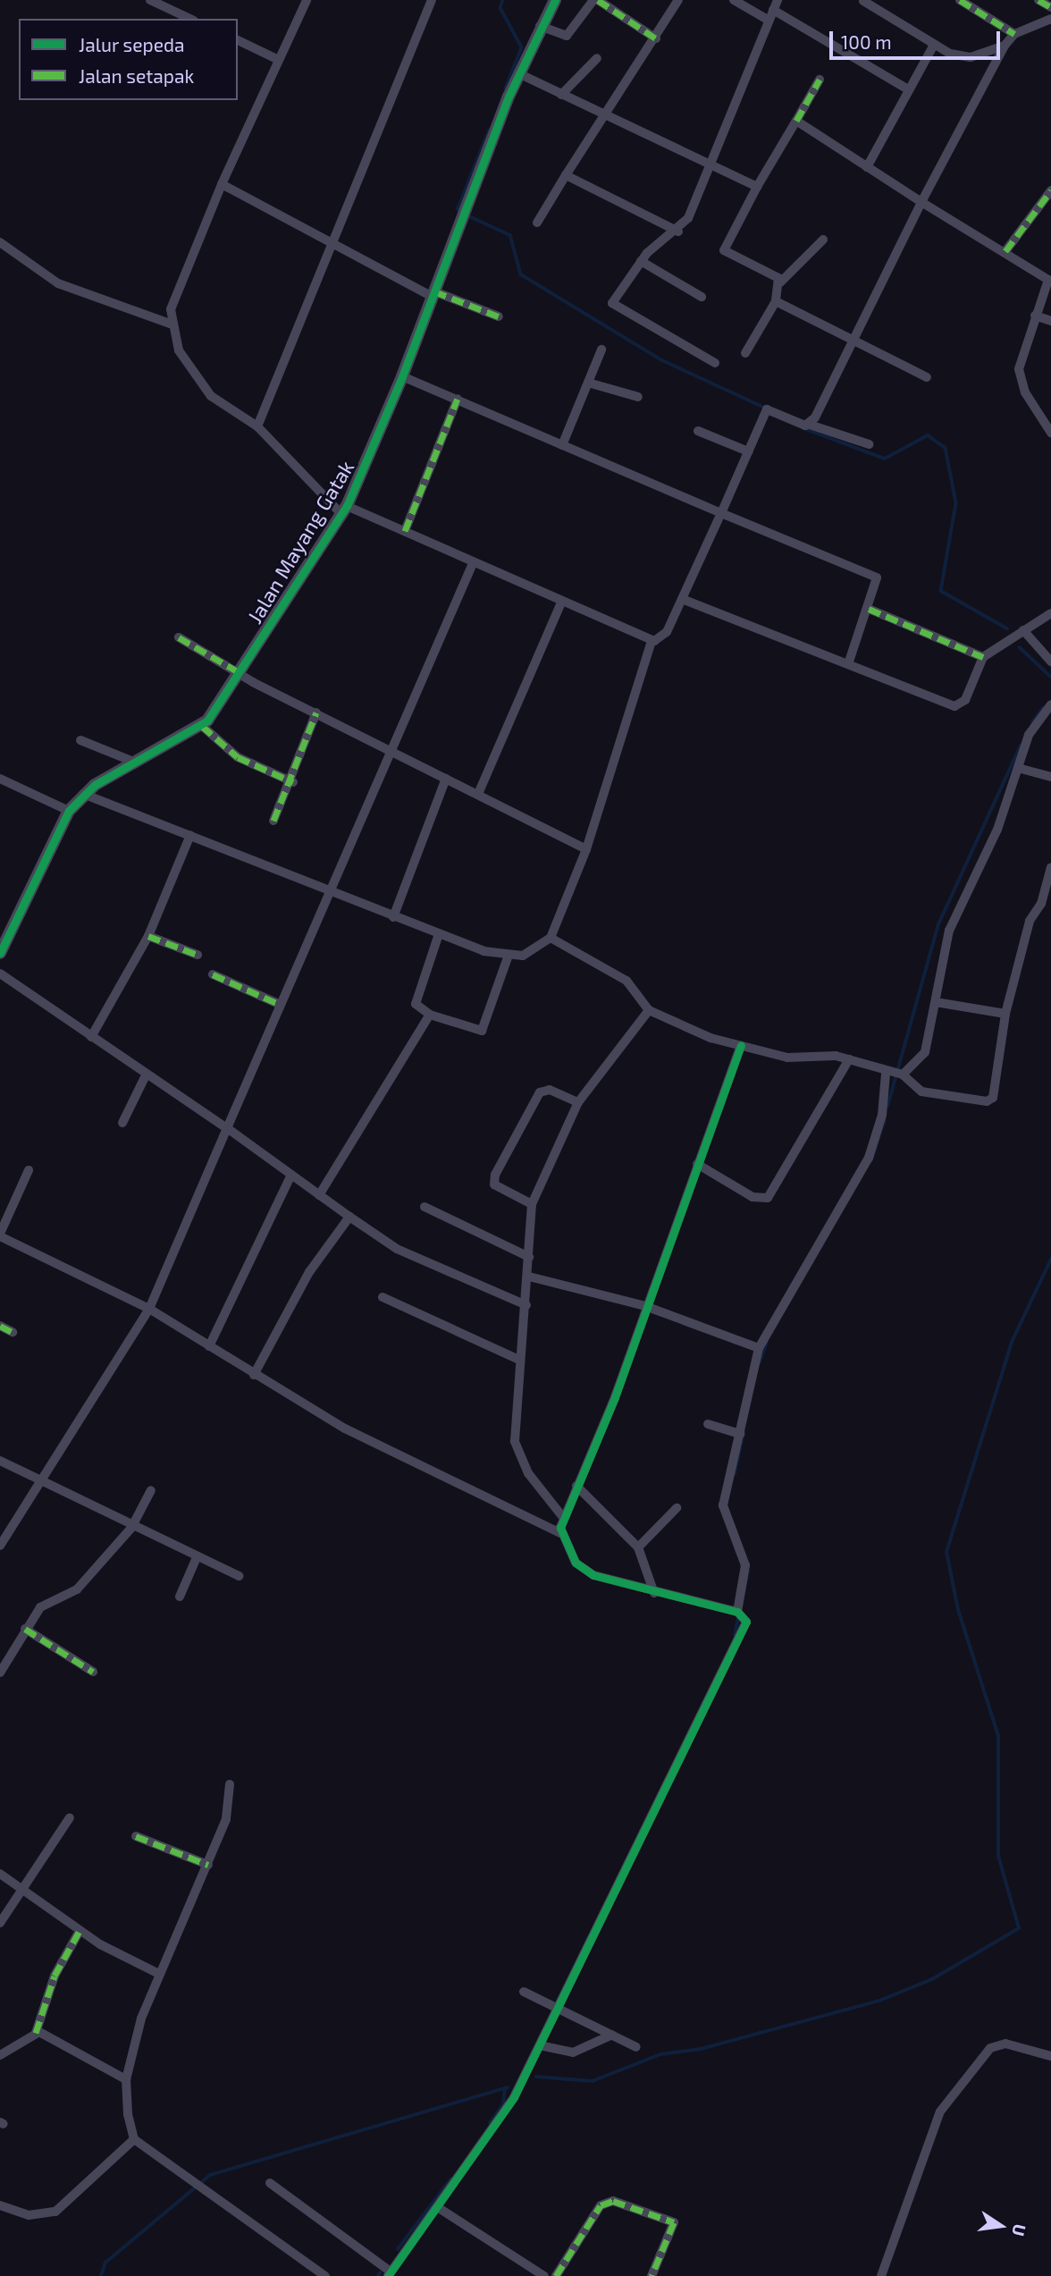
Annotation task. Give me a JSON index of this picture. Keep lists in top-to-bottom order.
{
  "streets": {
    "street": ["Jalan Mayang Gatak"]
  },
  "legend": ["Jalur sepeda", "Jalan setapak"],
  "scale_bar": "100 m",
  "north": "right"
}
